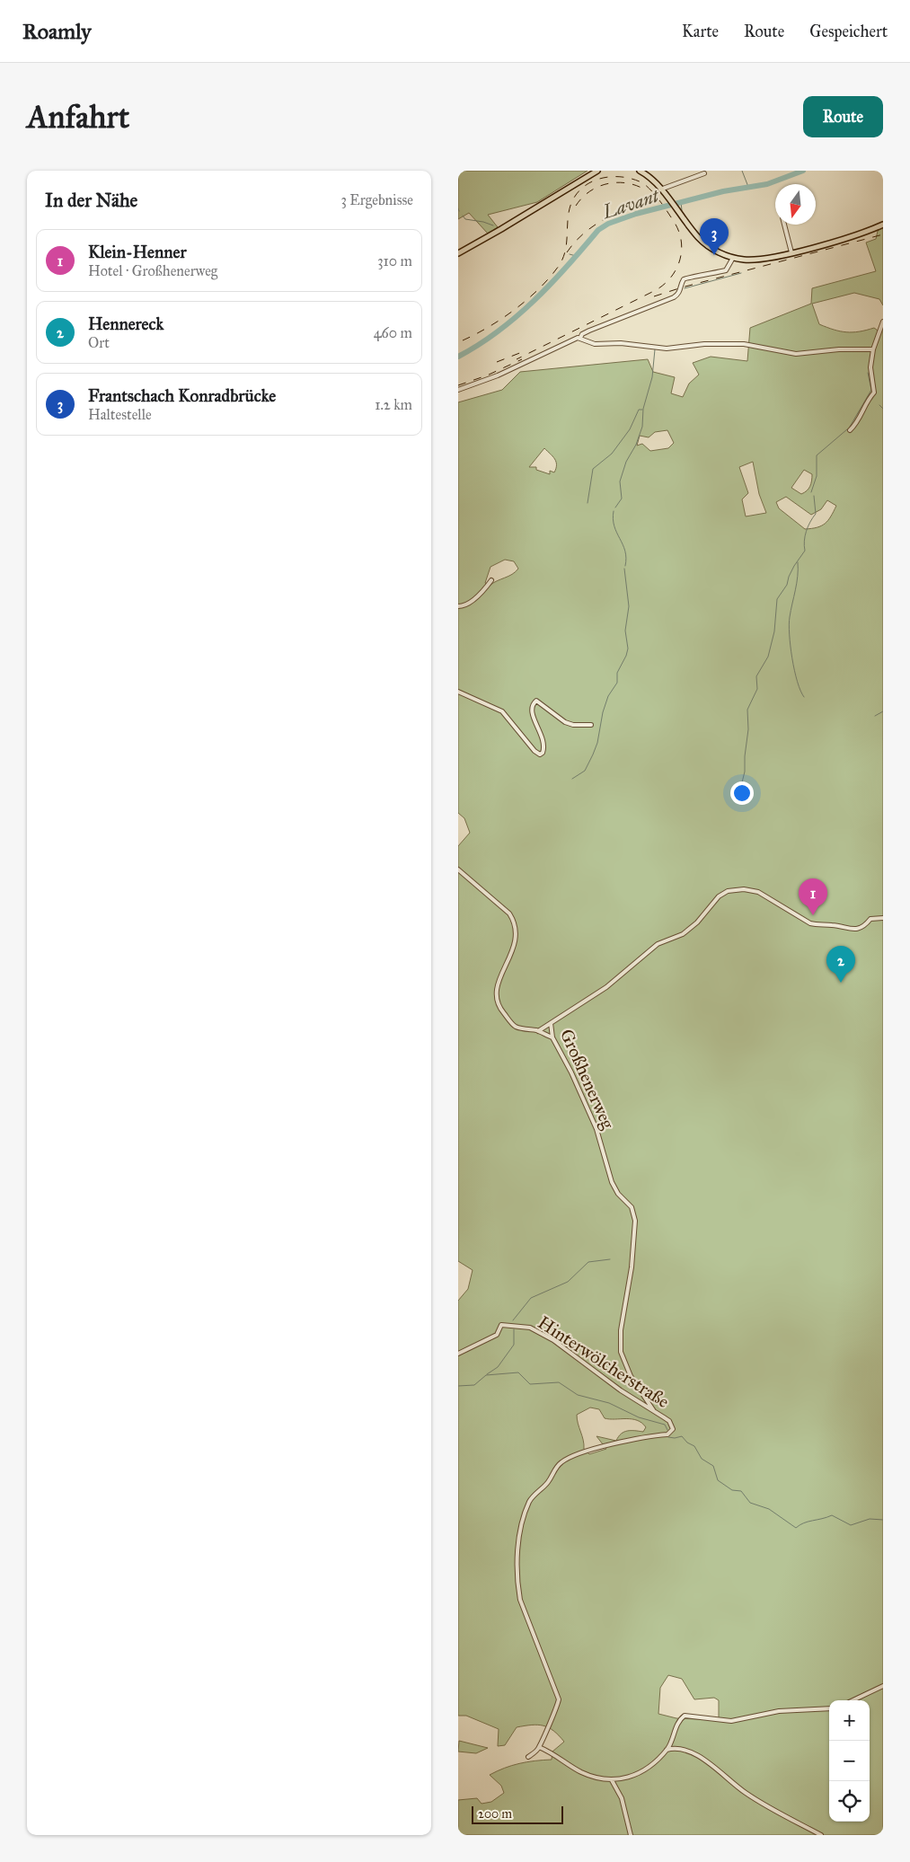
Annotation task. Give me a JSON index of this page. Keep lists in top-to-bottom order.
{
  "streets": {
    "street": ["Großhenerweg", "Hinterwölcherstraße"]
  },
  "crossings": [
    ["Großhenerweg", "Hinterwölcherstraße"]
  ],
  "water": ["Lavant"],
  "scale_bar": "200 m",
  "north": "bottom",
  "page": {
    "header": "Roamly",
    "nav": ["Karte", "Route", "Gespeichert"],
    "buttons": "Route",
    "title": "Anfahrt",
    "heading": ["In der Nähe", "3 Ergebnisse"],
    "pins": ["3", "1", "2"],
    "list": [
      {
        "mark": "1",
        "name": "Klein-Henner",
        "note": "Hotel · Großhenerweg",
        "value": "310 m"
      },
      {
        "mark": "2",
        "name": "Hennereck",
        "note": "Ort",
        "value": "460 m"
      },
      {
        "mark": "3",
        "name": "Frantschach Konradbrücke",
        "note": "Haltestelle",
        "value": "1.2 km"
      }
    ],
    "map_buttons": ["+", "−"],
    "scale": "200 m"
  }
}
